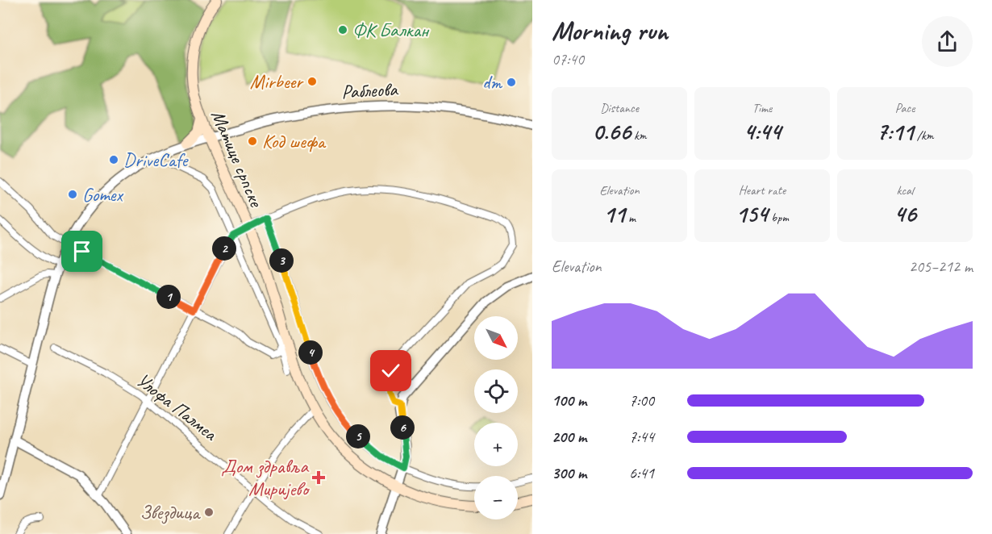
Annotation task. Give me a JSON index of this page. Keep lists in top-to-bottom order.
{
  "streets": {
    "main road": ["Матице српске"],
    "street": ["Раблеова", "Улофа Палмеа"]
  },
  "crossings": [
    ["Раблеова", "Матице српске"]
  ],
  "places": {
    "other": [
      "ФК Балкан",
      "Mirbeer",
      "dm",
      "Код шефа",
      "DriveCafe",
      "Gomex",
      "Звездица"
    ],
    "health": ["Дом здравља Миријево"]
  },
  "north": "bottom right",
  "page": {
    "heading": ["Morning run", "07:40"],
    "stats": [
      ["Distance", "0.66 km"],
      ["Time", "4:44"],
      ["Pace", "7:11 /km"],
      ["Elevation", "11 m"],
      ["Heart rate", "154 bpm"],
      ["kcal", "46"]
    ],
    "pins": [
      "2",
      "3",
      "1",
      "4",
      "6",
      "5"
    ],
    "chart": ["Elevation", "205–212 m"],
    "map_buttons": ["+", "−"],
    "list": [
      {
        "name": "100 m",
        "note": "7:00"
      },
      {
        "name": "200 m",
        "note": "7:44"
      },
      {
        "name": "300 m",
        "note": "6:41"
      }
    ]
  }
}
